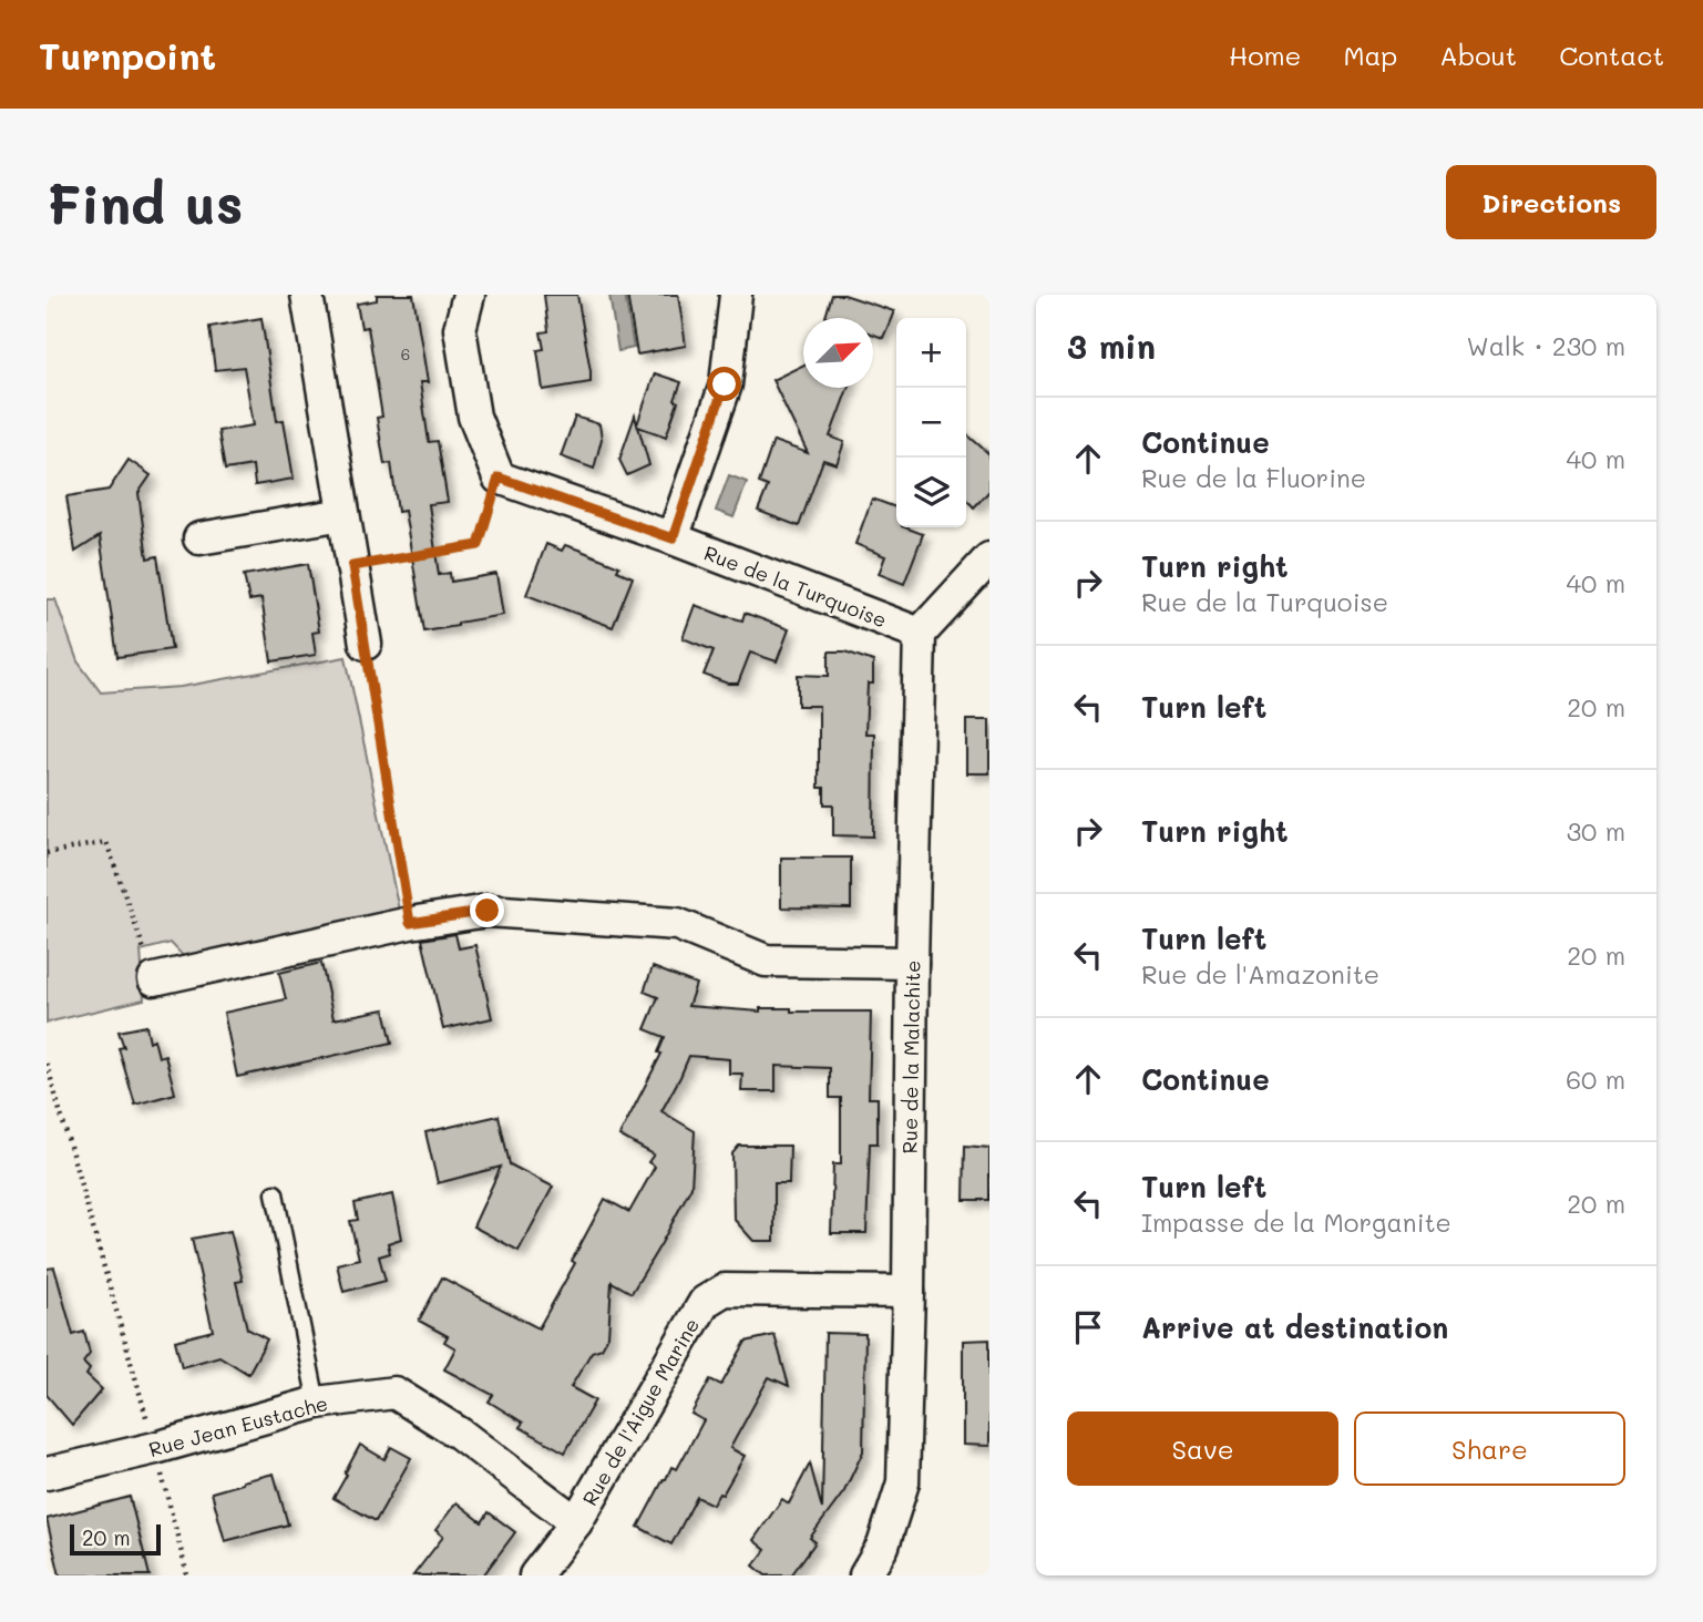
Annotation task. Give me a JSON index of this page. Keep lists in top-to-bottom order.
{
  "streets": {
    "street": [
      "Rue de la Turquoise",
      "Rue de la Malachite",
      "Rue de l'Aigue Marine",
      "Rue Jean Eustache"
    ]
  },
  "crossings": [
    ["Rue de la Turquoise", "Rue de la Malachite"],
    ["Rue de la Malachite", "Rue de l'Aigue Marine"],
    ["Rue de l'Aigue Marine", "Rue Jean Eustache"]
  ],
  "house_numbers": ["6"],
  "scale_bar": "20 m",
  "north": "top right",
  "page": {
    "header": "Turnpoint",
    "nav": [
      "Home",
      "Map",
      "About",
      "Contact"
    ],
    "buttons": [
      "Directions",
      ["Save", "Share"]
    ],
    "title": "Find us",
    "heading": ["3 min", "Walk · 230 m"],
    "map_buttons": ["+", "−"],
    "list": [
      ["Continue", "Rue de la Fluorine", "40 m"],
      ["Turn right", "Rue de la Turquoise", "40 m"],
      ["Turn left", "20 m"],
      ["Turn right", "30 m"],
      ["Turn left", "Rue de l'Amazonite", "20 m"],
      ["Continue", "60 m"],
      ["Turn left", "Impasse de la Morganite", "20 m"],
      "Arrive at destination"
    ],
    "scale": "20 m"
  }
}
